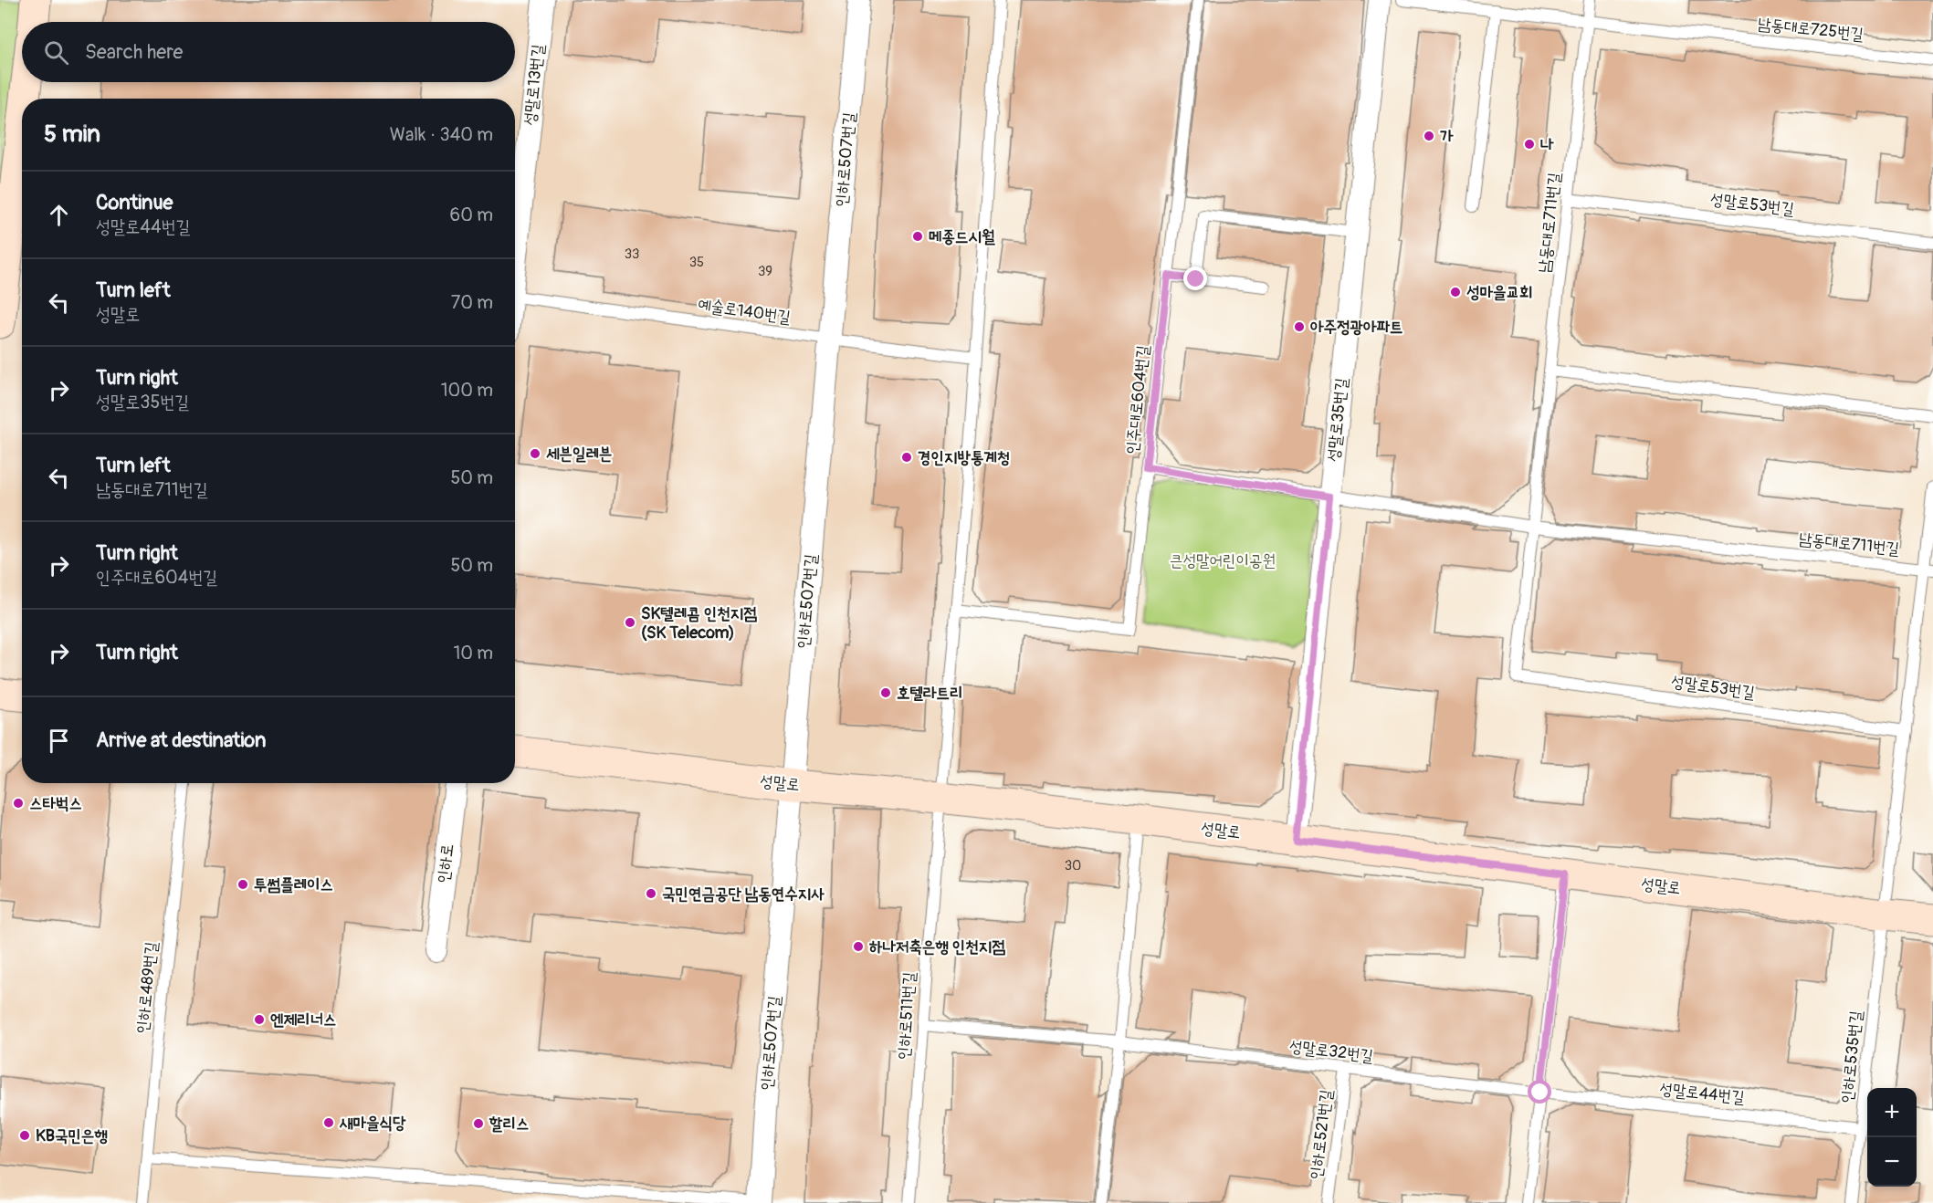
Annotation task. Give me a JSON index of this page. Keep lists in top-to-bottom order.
{
  "streets": {
    "street": [
      "성말로13번길",
      "인하로507번길",
      "성말로35번길",
      "성말로",
      "인하로"
    ],
    "lane": [
      "남동대로725번길",
      "성말로53번길",
      "남동대로711번길",
      "예술로140번길",
      "인주대로604번길",
      "인하로489번길",
      "인하로511번길",
      "성말로32번길",
      "인하로535번길",
      "성말로44번길",
      "인하로521번길"
    ]
  },
  "crossings": [
    ["남동대로725번길", "남동대로711번길"],
    ["인하로507번길", "예술로140번길"],
    ["인하로507번길", "성말로"],
    ["성말로53번길", "남동대로711번길"],
    ["남동대로711번길", "인주대로604번길"],
    ["남동대로711번길", "성말로35번길"],
    ["성말로35번길", "성말로"],
    ["성말로", "인하로511번길"],
    ["성말로", "인하로535번길"],
    ["인하로511번길", "성말로32번길"],
    ["성말로32번길", "성말로44번길"],
    ["성말로32번길", "인하로521번길"],
    ["인하로535번길", "성말로44번길"]
  ],
  "parks": ["큰성말어린이공원"],
  "places": [
    "가",
    "나",
    "메종드시월",
    "성마을교회",
    "아주정광아파트",
    "세븐일레븐",
    "경인지방통계청",
    "SK텔레콤 인천지점 (SK Telecom)",
    "호텔라트리",
    "스타벅스",
    "투썸플레이스",
    "국민연금공단 남동연수지사",
    "하나저축은행 인천지점",
    "엔제리너스",
    "새마을식당",
    "할리스",
    "KB국민은행"
  ],
  "house_numbers": [
    "33",
    "35",
    "39",
    "30"
  ],
  "page": {
    "search": "Search here",
    "heading": ["5 min", "Walk · 340 m"],
    "list": [
      ["Continue", "성말로44번길", "60 m"],
      ["Turn left", "성말로", "70 m"],
      ["Turn right", "성말로35번길", "100 m"],
      ["Turn left", "남동대로711번길", "50 m"],
      ["Turn right", "인주대로604번길", "50 m"],
      ["Turn right", "10 m"],
      "Arrive at destination"
    ],
    "map_buttons": ["+", "−"]
  }
}
